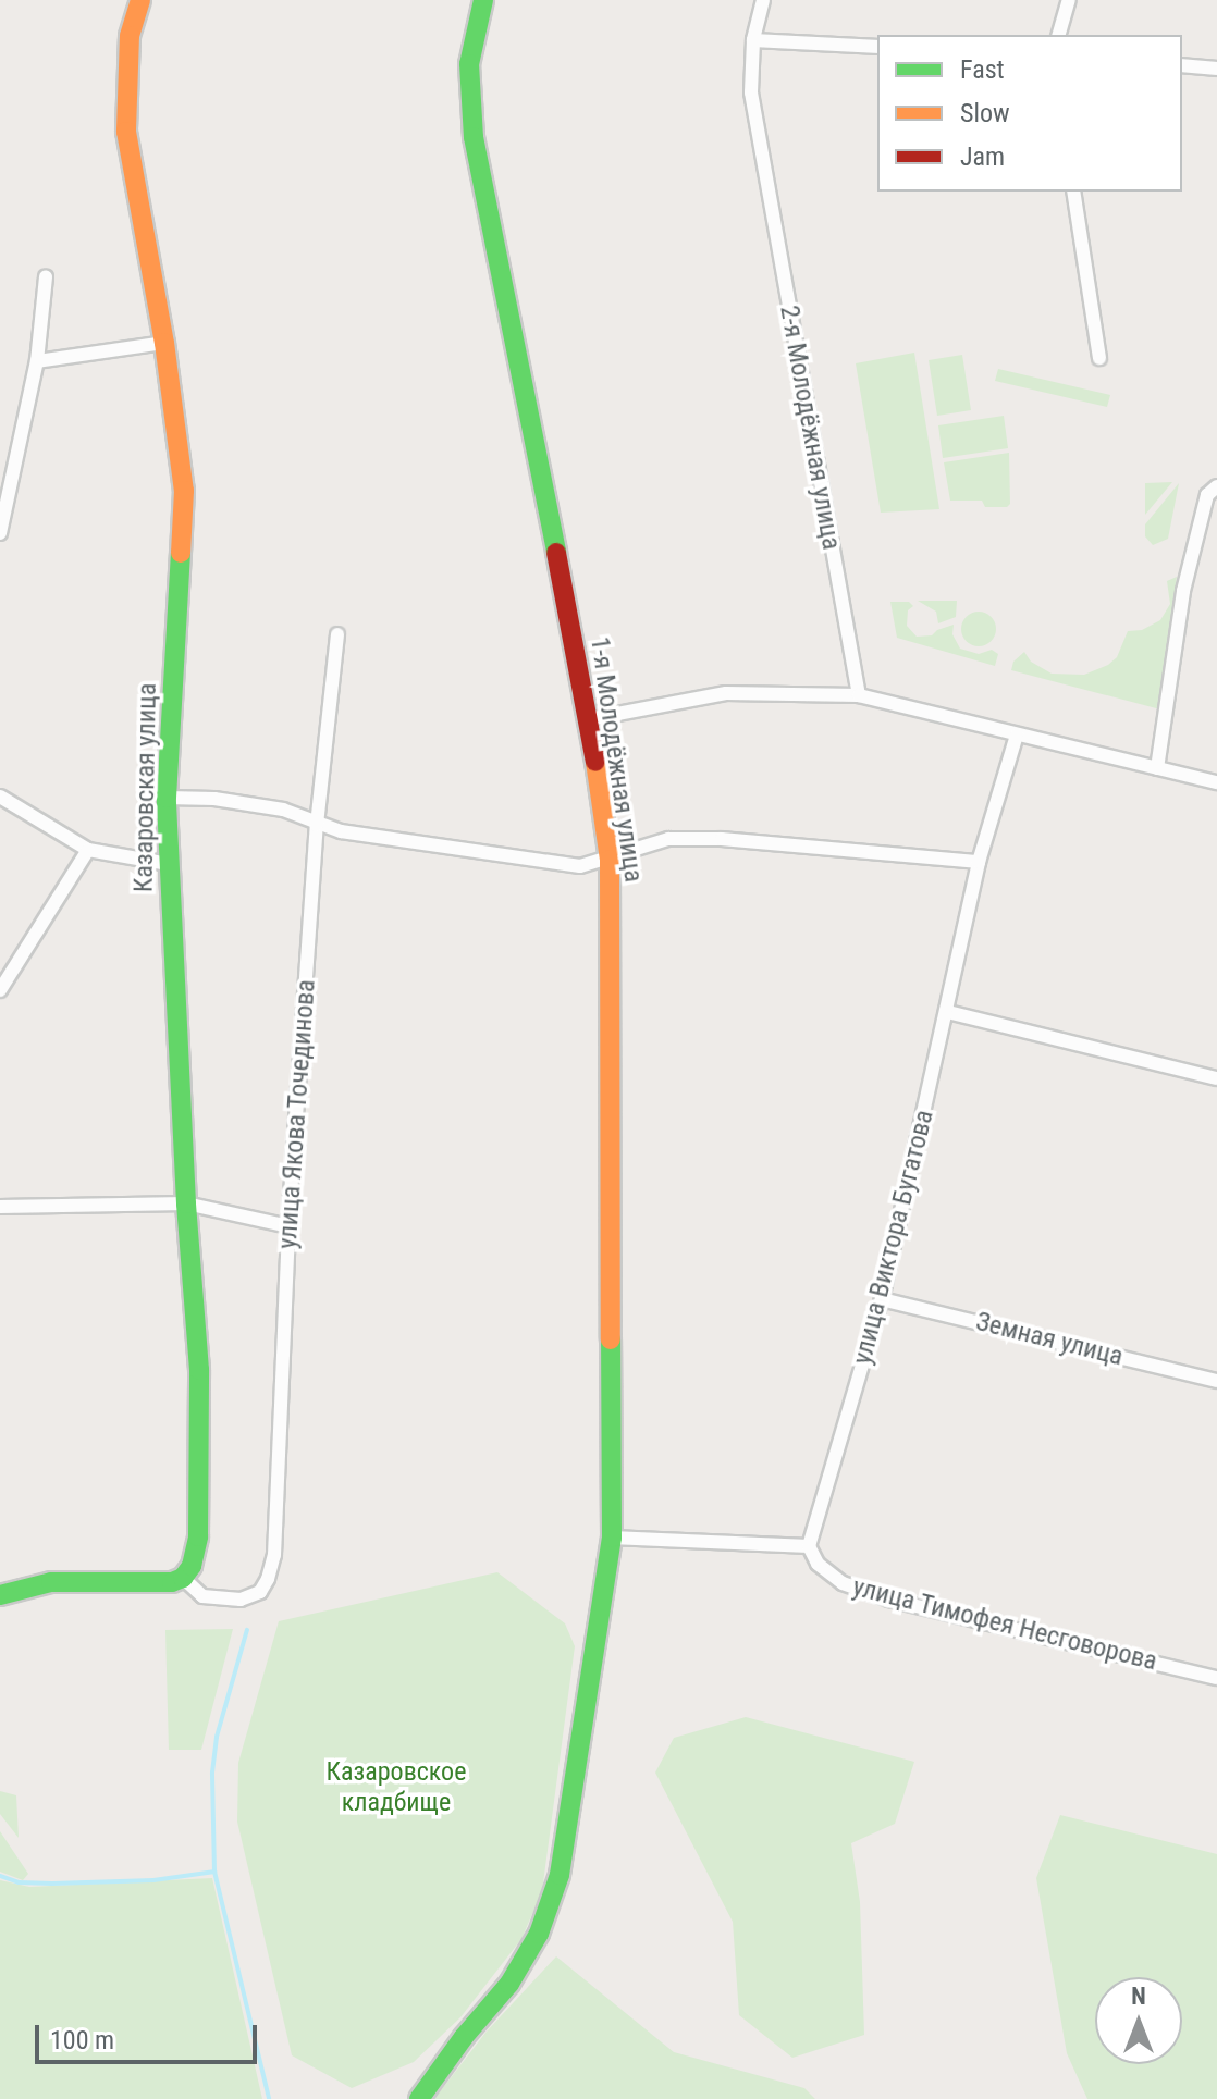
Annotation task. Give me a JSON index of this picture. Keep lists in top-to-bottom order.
{
  "streets": {
    "street": [
      "2-я Молодёжная улица",
      "1-я Молодёжная улица",
      "Казаровская улица",
      "улица Якова Точединова",
      "улица Виктора Бугатова",
      "Земная улица",
      "улица Тимофея Несговорова"
    ]
  },
  "crossings": [
    ["Казаровская улица", "улица Якова Точединова"],
    ["улица Виктора Бугатова", "Земная улица"],
    ["улица Виктора Бугатова", "улица Тимофея Несговорова"]
  ],
  "parks": ["Казаровское кладбище"],
  "legend": ["Fast", "Slow", "Jam"],
  "scale_bar": "100 m",
  "north": "top"
}
